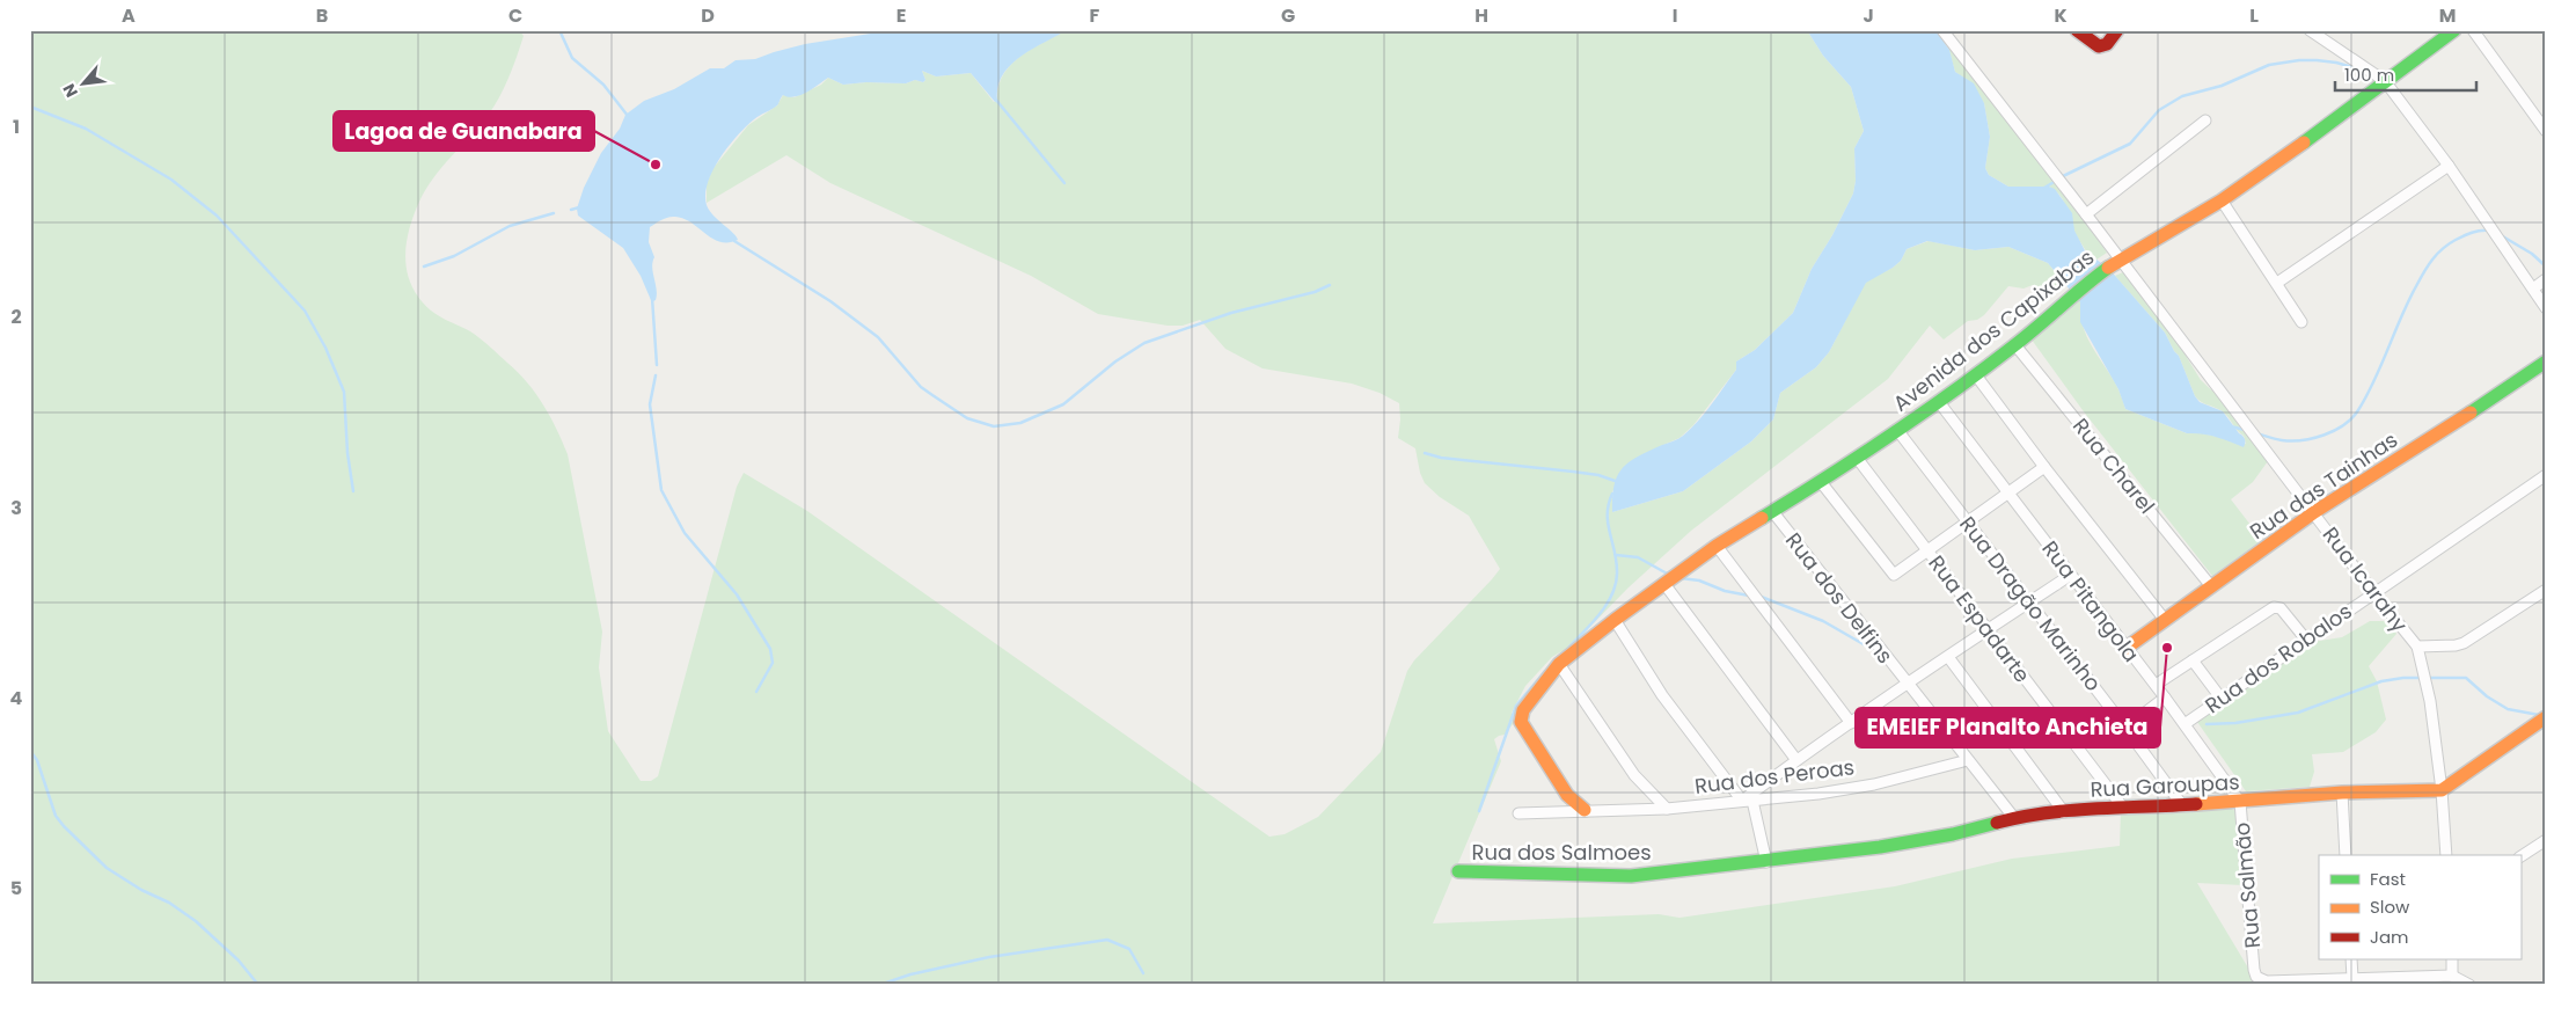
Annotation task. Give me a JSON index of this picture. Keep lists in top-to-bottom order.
{
  "streets": {
    "street": [
      "Avenida dos Capixabas",
      "Rua Charel",
      "Rua das Tainhas",
      "Rua Icarahy",
      "Rua dos Delfins",
      "Rua Pitangola",
      "Rua Dragão Marinho",
      "Rua Espadarte",
      "Rua dos Robalos",
      "Rua dos Peroas",
      "Rua Garoupas",
      "Rua dos Salmoes",
      "Rua Salmão"
    ]
  },
  "crossings": [
    ["Avenida dos Capixabas", "Rua Charel"],
    ["Avenida dos Capixabas", "Rua Icarahy"],
    ["Avenida dos Capixabas", "Rua dos Delfins"],
    ["Avenida dos Capixabas", "Rua Pitangola"],
    ["Avenida dos Capixabas", "Rua Dragão Marinho"],
    ["Avenida dos Capixabas", "Rua Espadarte"],
    ["Avenida dos Capixabas", "Rua dos Peroas"],
    ["Rua Charel", "Rua das Tainhas"],
    ["Rua das Tainhas", "Rua Icarahy"],
    ["Rua das Tainhas", "Rua Pitangola"],
    ["Rua Icarahy", "Rua dos Robalos"],
    ["Rua Icarahy", "Rua Garoupas"],
    ["Rua dos Delfins", "Rua dos Peroas"],
    ["Rua dos Delfins", "Rua Garoupas"],
    ["Rua Pitangola", "Rua dos Robalos"],
    ["Rua Pitangola", "Rua Garoupas"],
    ["Rua Pitangola", "Rua Salmão"],
    ["Rua Dragão Marinho", "Rua Garoupas"],
    ["Rua Espadarte", "Rua Garoupas"],
    ["Rua Garoupas", "Rua dos Salmoes"],
    ["Rua Garoupas", "Rua Salmão"]
  ],
  "places": ["Lagoa de Guanabara", "EMEIEF Planalto Anchieta"],
  "legend": ["Fast", "Slow", "Jam"],
  "scale_bar": "100 m",
  "north": "bottom left",
  "grid": {
    "columns": [
      "A",
      "B",
      "C",
      "D",
      "E",
      "F",
      "G",
      "H",
      "I",
      "J",
      "K",
      "L",
      "M"
    ],
    "rows": [
      "1",
      "2",
      "3",
      "4",
      "5"
    ]
  }
}
